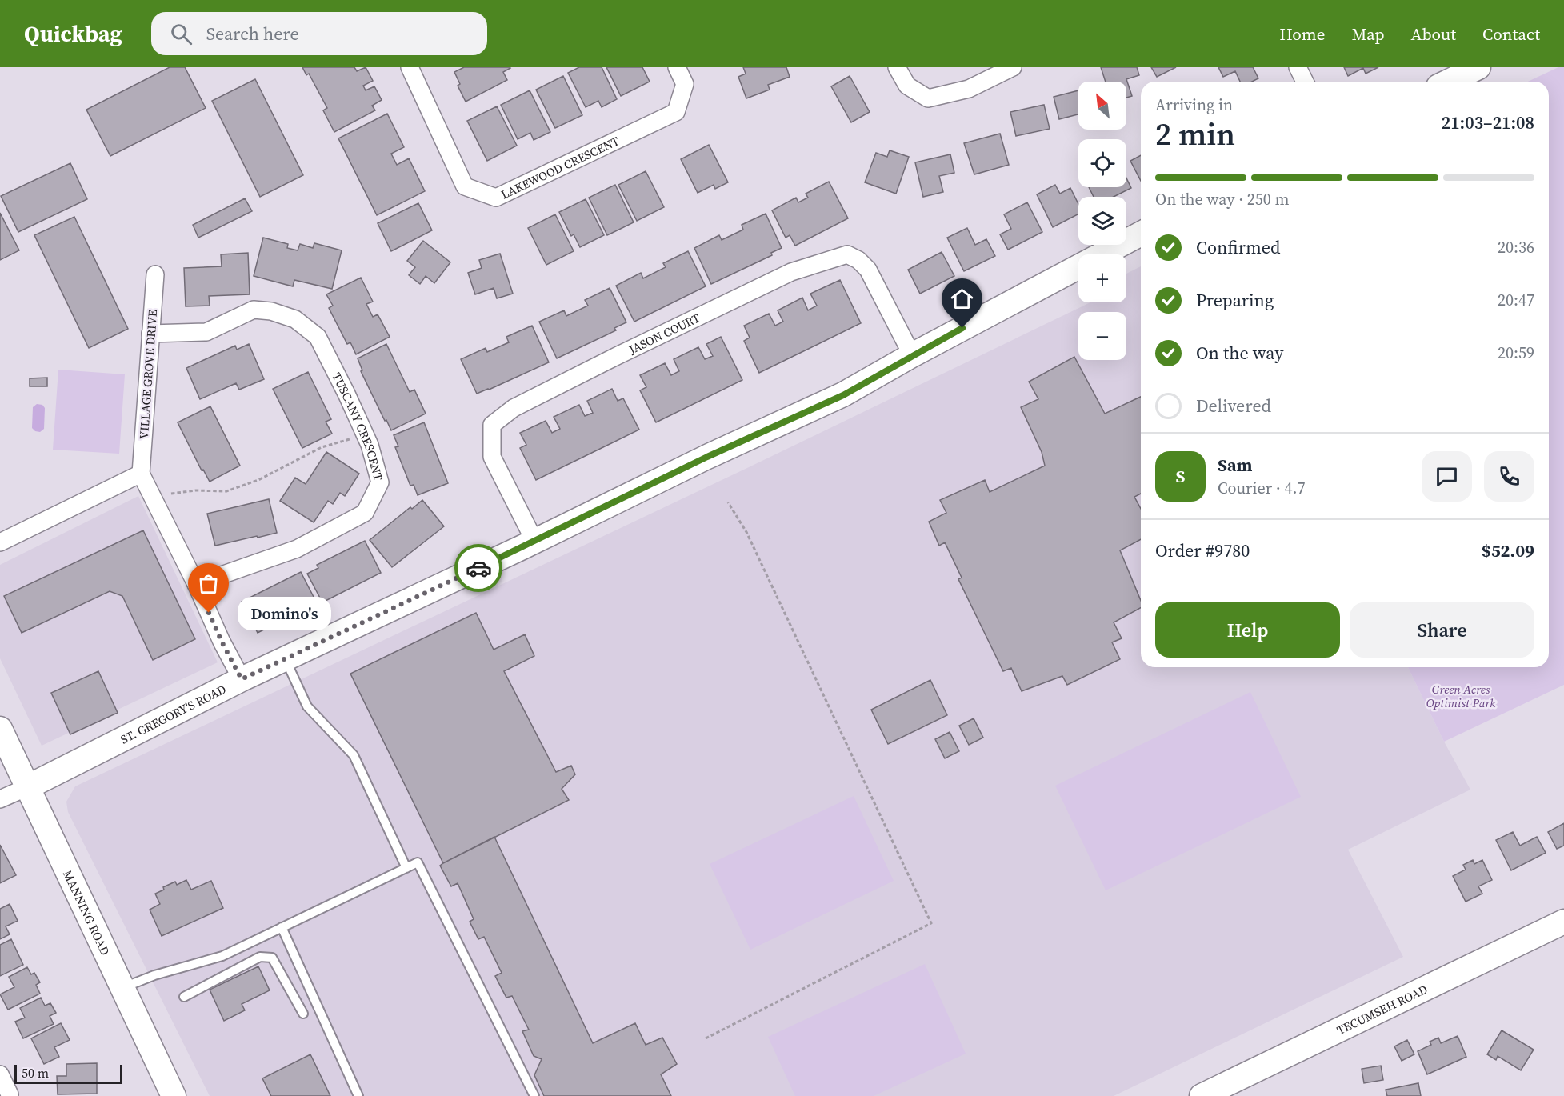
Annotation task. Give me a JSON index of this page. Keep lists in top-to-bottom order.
{
  "streets": {
    "street": [
      "LAKEWOOD CRESCENT",
      "JASON COURT",
      "VILLAGE GROVE DRIVE",
      "TUSCANY CRESCENT",
      "ST. GREGORY'S ROAD",
      "MANNING ROAD",
      "TECUMSEH ROAD"
    ]
  },
  "crossings": [
    ["JASON COURT", "ST. GREGORY'S ROAD"],
    ["VILLAGE GROVE DRIVE", "TUSCANY CRESCENT"],
    ["ST. GREGORY'S ROAD", "MANNING ROAD"]
  ],
  "parks": ["Green Acres Optimist Park"],
  "places": ["Domino's"],
  "scale_bar": "50 m",
  "north": "top left",
  "page": {
    "header": "Quickbag",
    "search": "Search here",
    "nav": [
      "Home",
      "Map",
      "About",
      "Contact"
    ],
    "map_buttons": ["+", "−"],
    "heading": ["2 min", "Arriving in", "21:03–21:08"],
    "panel": [
      "Sam",
      "Courier · 4.7",
      "Order #9780",
      "$52.09"
    ],
    "bar": "On the way · 250 m",
    "list": [
      ["Confirmed", "20:36"],
      ["Preparing", "20:47"],
      ["On the way", "20:59"],
      "Delivered"
    ],
    "round": "S",
    "buttons": ["Help", "Share"],
    "bubble": "Domino's",
    "scale": "50 m"
  }
}
